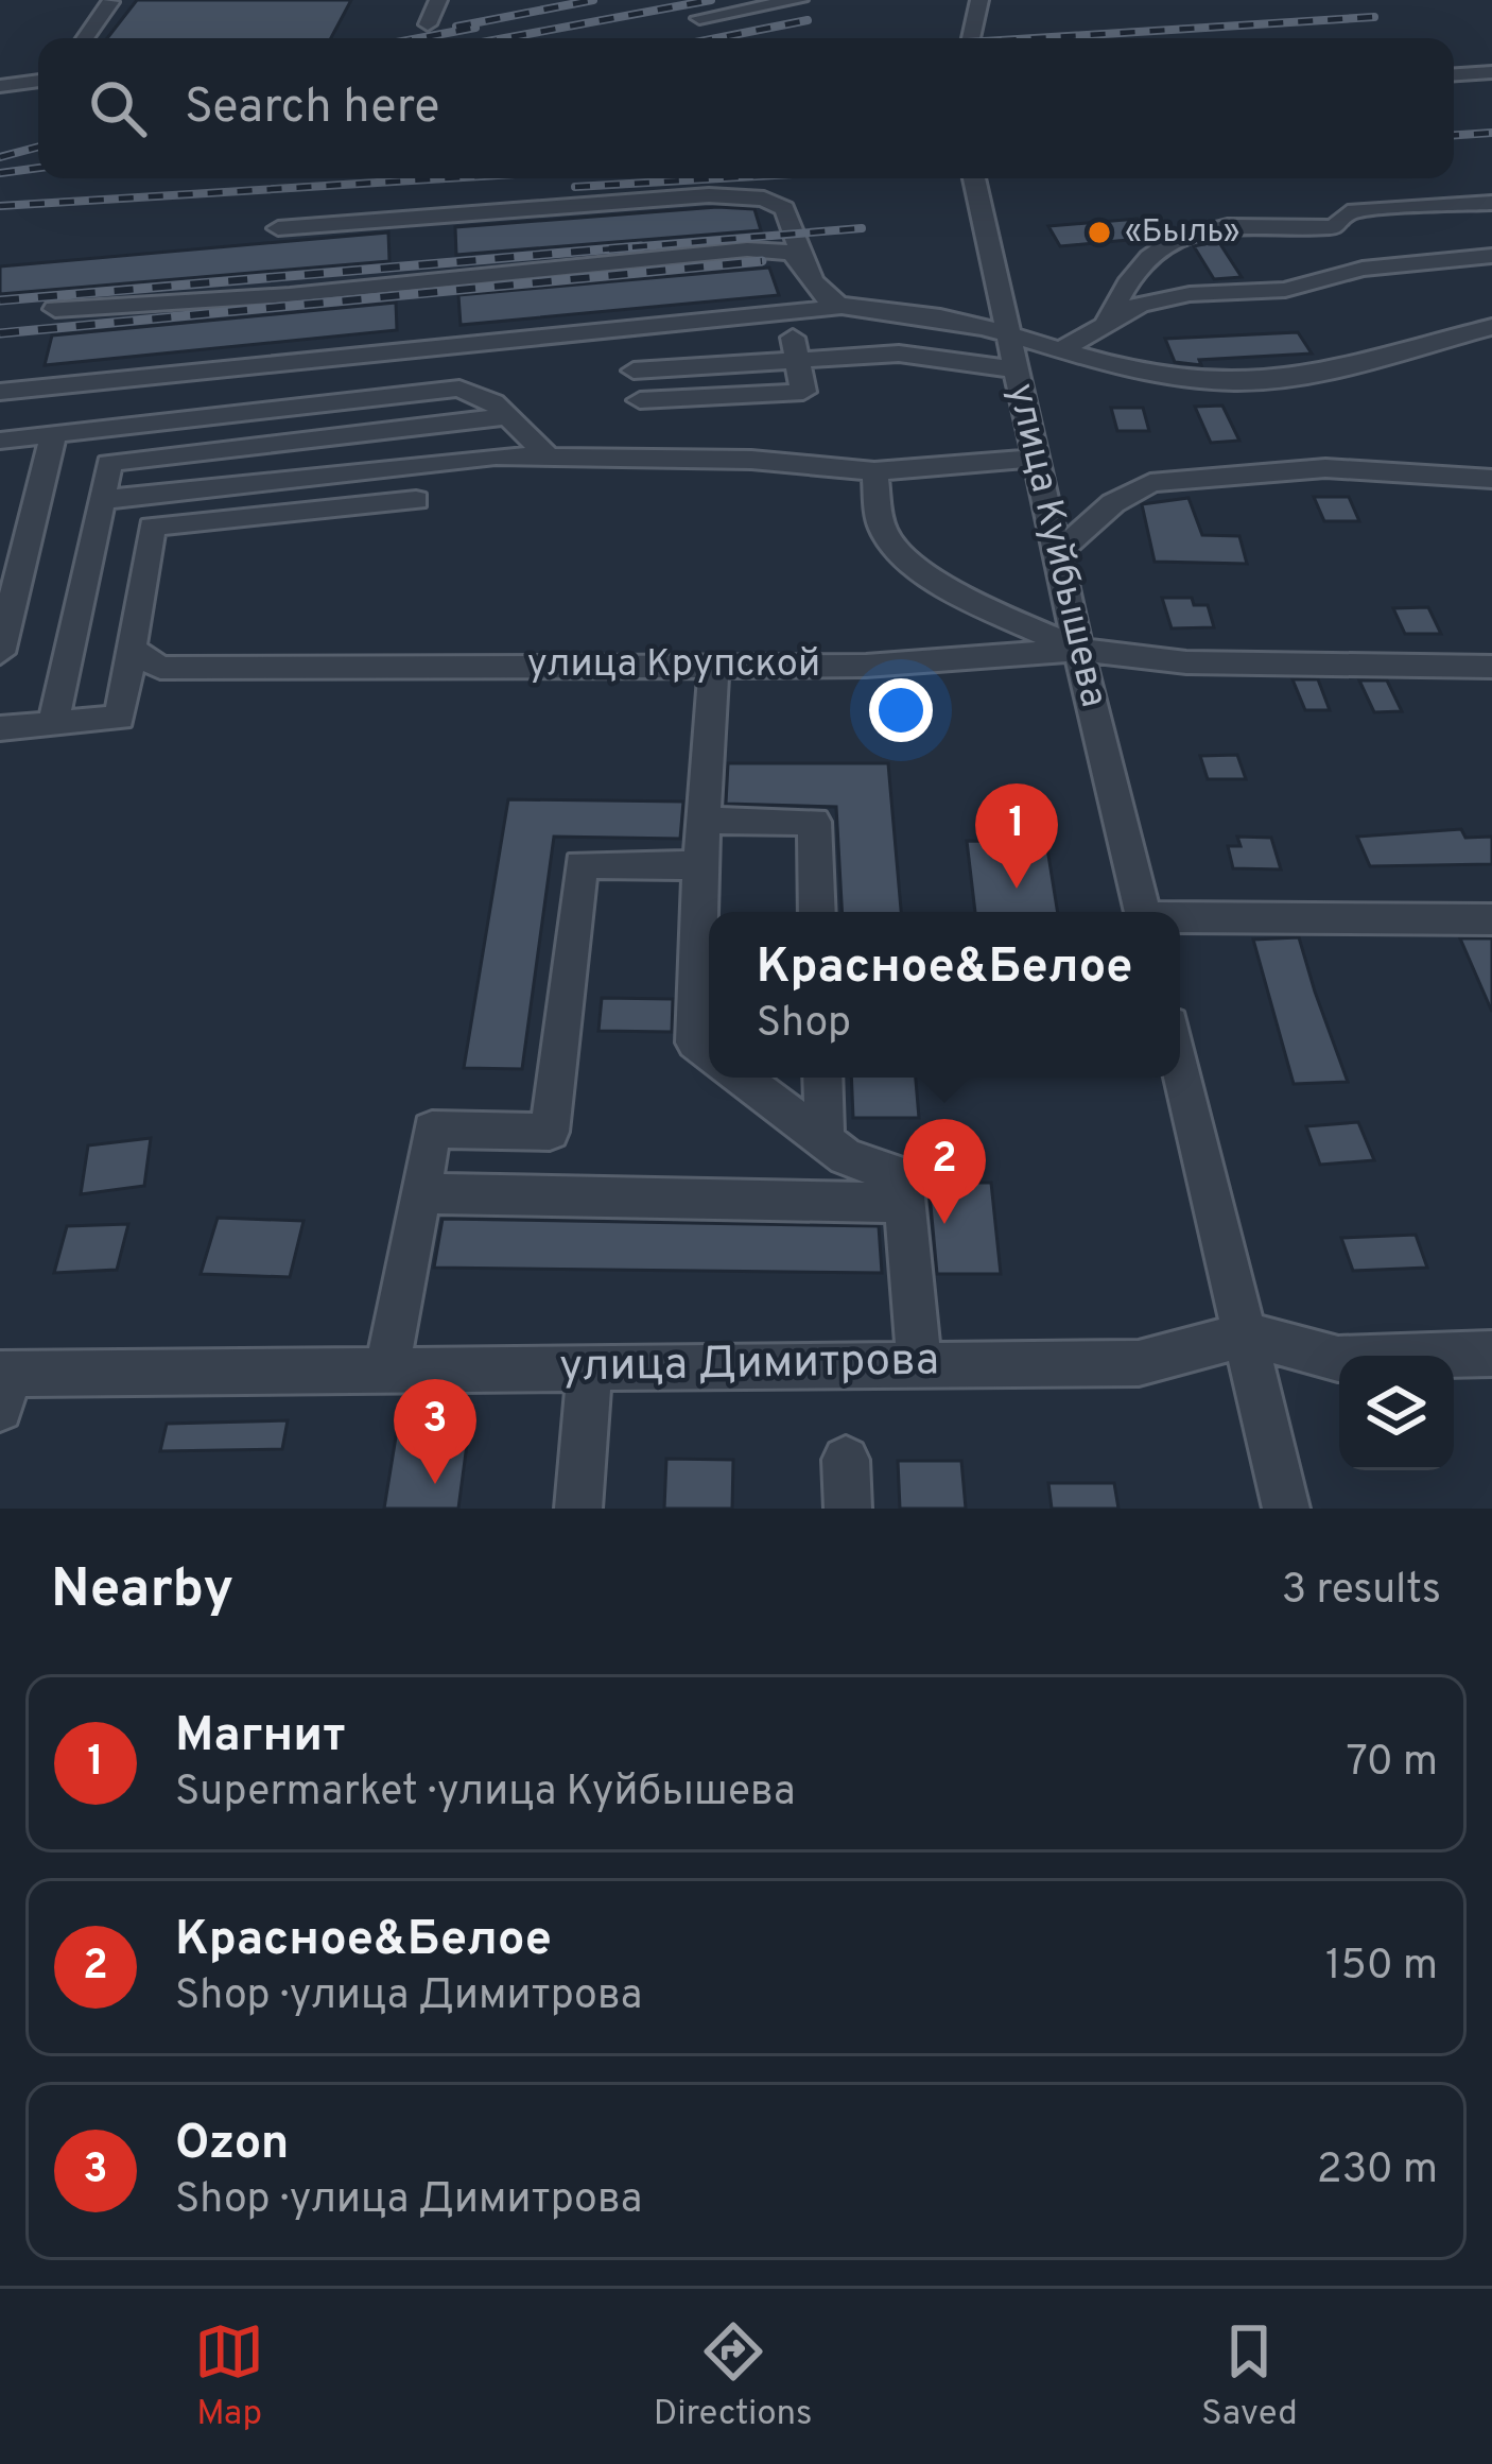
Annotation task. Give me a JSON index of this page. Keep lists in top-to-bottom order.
{
  "streets": {
    "street": ["улица Куйбышева", "улица Крупской", "улица Димитрова"]
  },
  "crossings": [
    ["улица Куйбышева", "улица Крупской"]
  ],
  "places": ["«Быль»"],
  "page": {
    "search": "Search here",
    "pins": ["1", "2", "3"],
    "popup": ["Красное&Белое", "Shop"],
    "heading": ["Nearby", "3 results"],
    "list": [
      {
        "mark": "1",
        "name": "Магнит",
        "note": "Supermarket · улица Куйбышева",
        "value": "70 m"
      },
      {
        "mark": "2",
        "name": "Красное&Белое",
        "note": "Shop · улица Димитрова",
        "value": "150 m"
      },
      {
        "mark": "3",
        "name": "Ozon",
        "note": "Shop · улица Димитрова",
        "value": "230 m"
      }
    ],
    "nav": ["Map", "Directions", "Saved"]
  }
}
